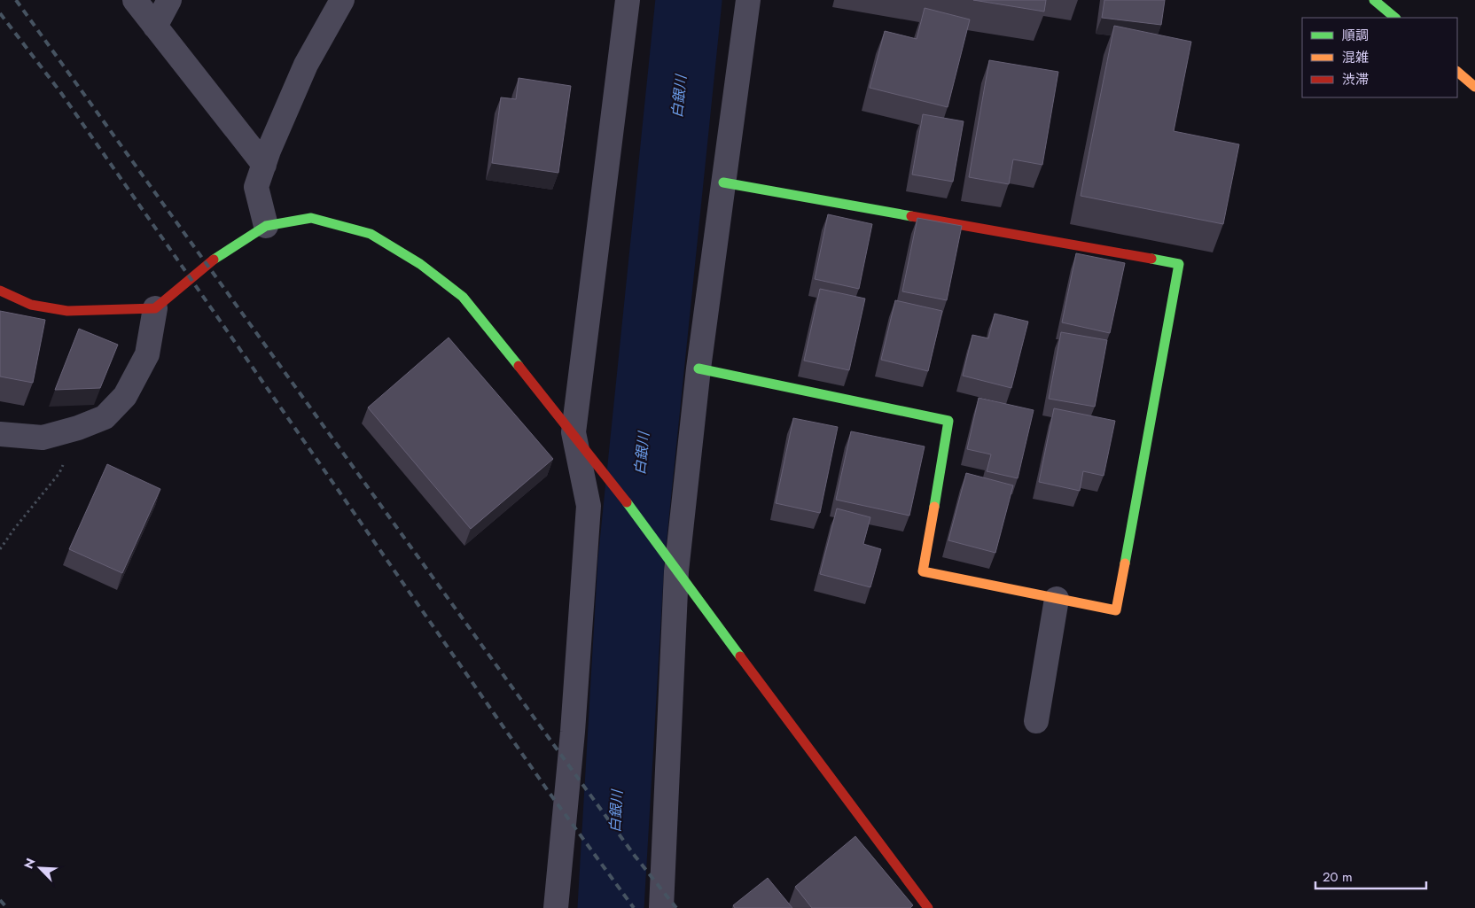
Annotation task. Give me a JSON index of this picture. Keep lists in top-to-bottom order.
{
  "water": ["白銀川"],
  "legend": ["順調", "混雑", "渋滞"],
  "scale_bar": "20 m",
  "north": "top left"
}
